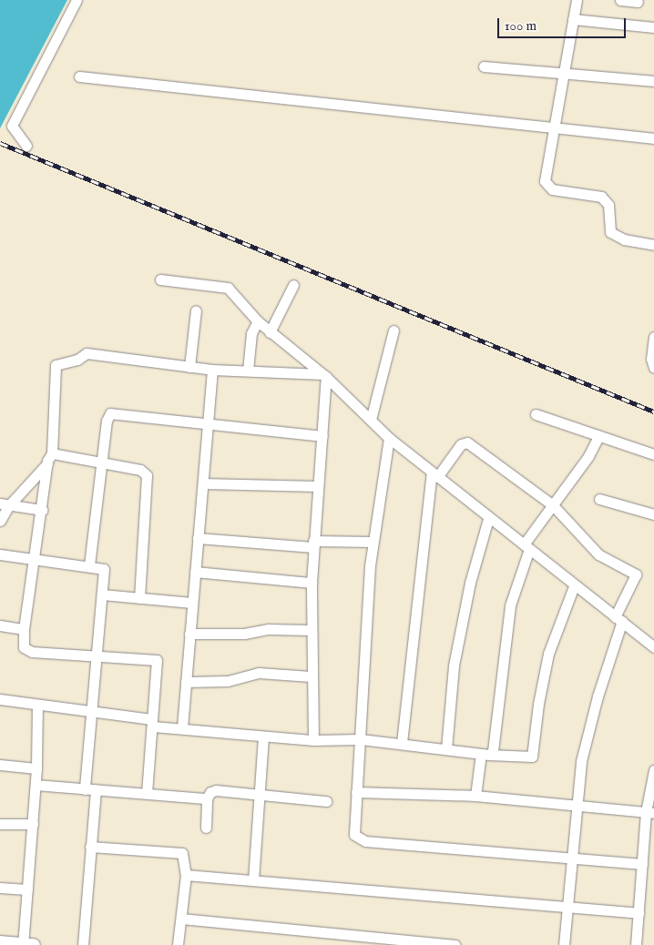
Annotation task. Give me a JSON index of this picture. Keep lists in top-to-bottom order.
{
  "scale_bar": "100 m"
}
